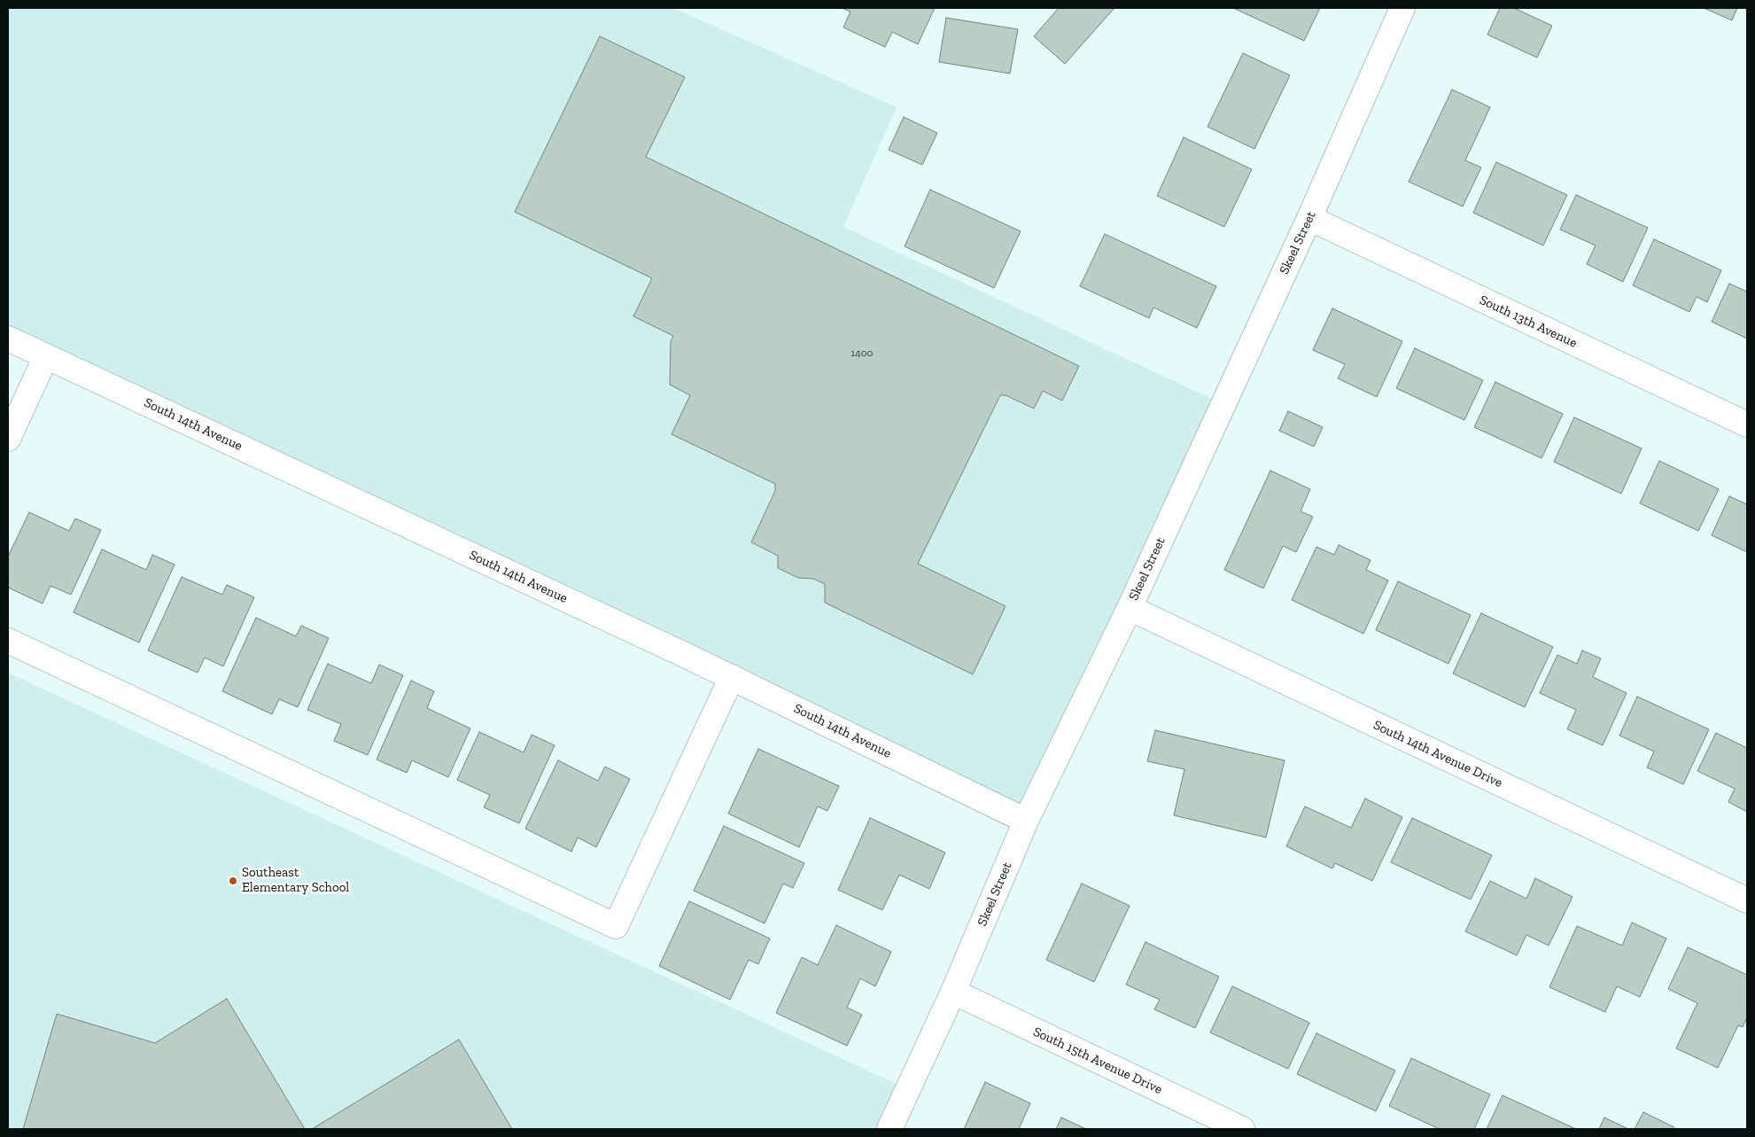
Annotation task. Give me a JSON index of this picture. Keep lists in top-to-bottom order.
{
  "streets": {
    "street": [
      "Skeel Street",
      "South 13th Avenue",
      "South 14th Avenue",
      "South 14th Avenue Drive",
      "South 15th Avenue Drive"
    ]
  },
  "crossings": [
    ["Skeel Street", "South 13th Avenue"],
    ["Skeel Street", "South 14th Avenue"],
    ["Skeel Street", "South 14th Avenue Drive"],
    ["Skeel Street", "South 15th Avenue Drive"]
  ],
  "places": ["Southeast Elementary School"],
  "house_numbers": ["1400"]
}
